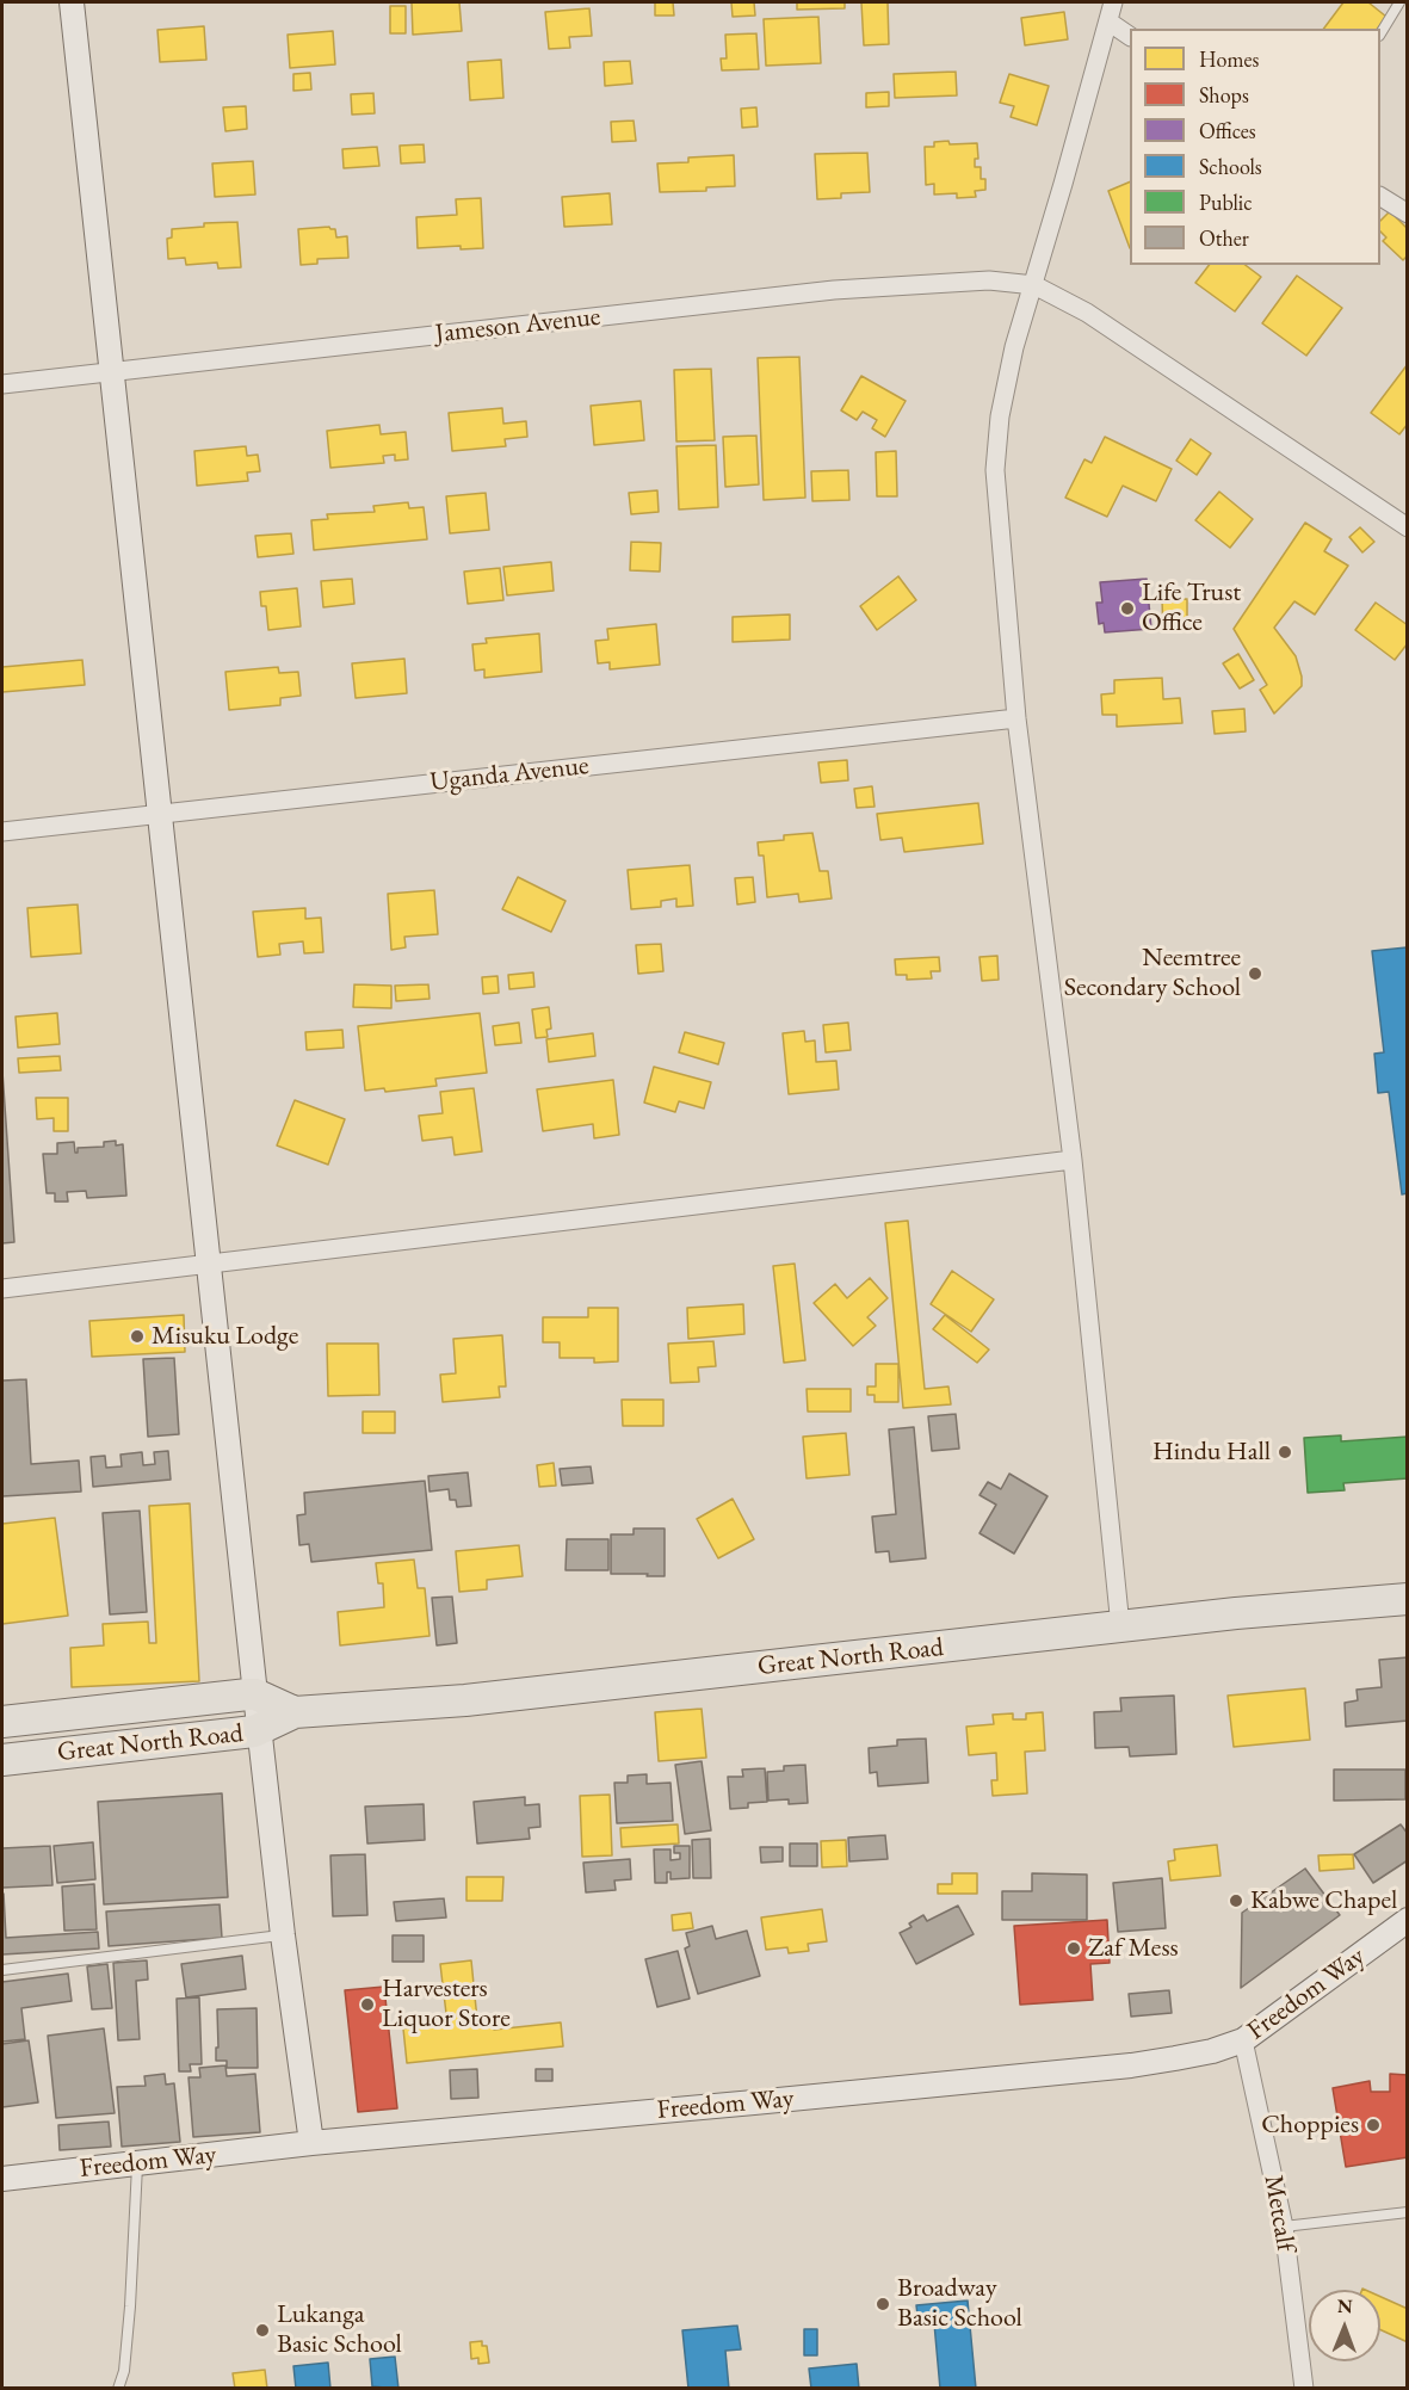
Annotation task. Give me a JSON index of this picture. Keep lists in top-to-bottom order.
{
  "streets": {
    "highway": ["Great North Road"],
    "main road": ["Freedom Way"],
    "street": ["Jameson Avenue", "Uganda Avenue", "Metcalf"]
  },
  "crossings": [
    ["Freedom Way", "Metcalf"]
  ],
  "places": [
    "Life Trust Office",
    "Neemtree Secondary School",
    "Misuku Lodge",
    "Hindu Hall",
    "Kabwe Chapel",
    "Zaf Mess",
    "Harvesters Liquor Store",
    "Choppies",
    "Broadway Basic School",
    "Lukanga Basic School"
  ],
  "legend": [
    "Homes",
    "Shops",
    "Offices",
    "Schools",
    "Public",
    "Other"
  ],
  "north": "top"
}
